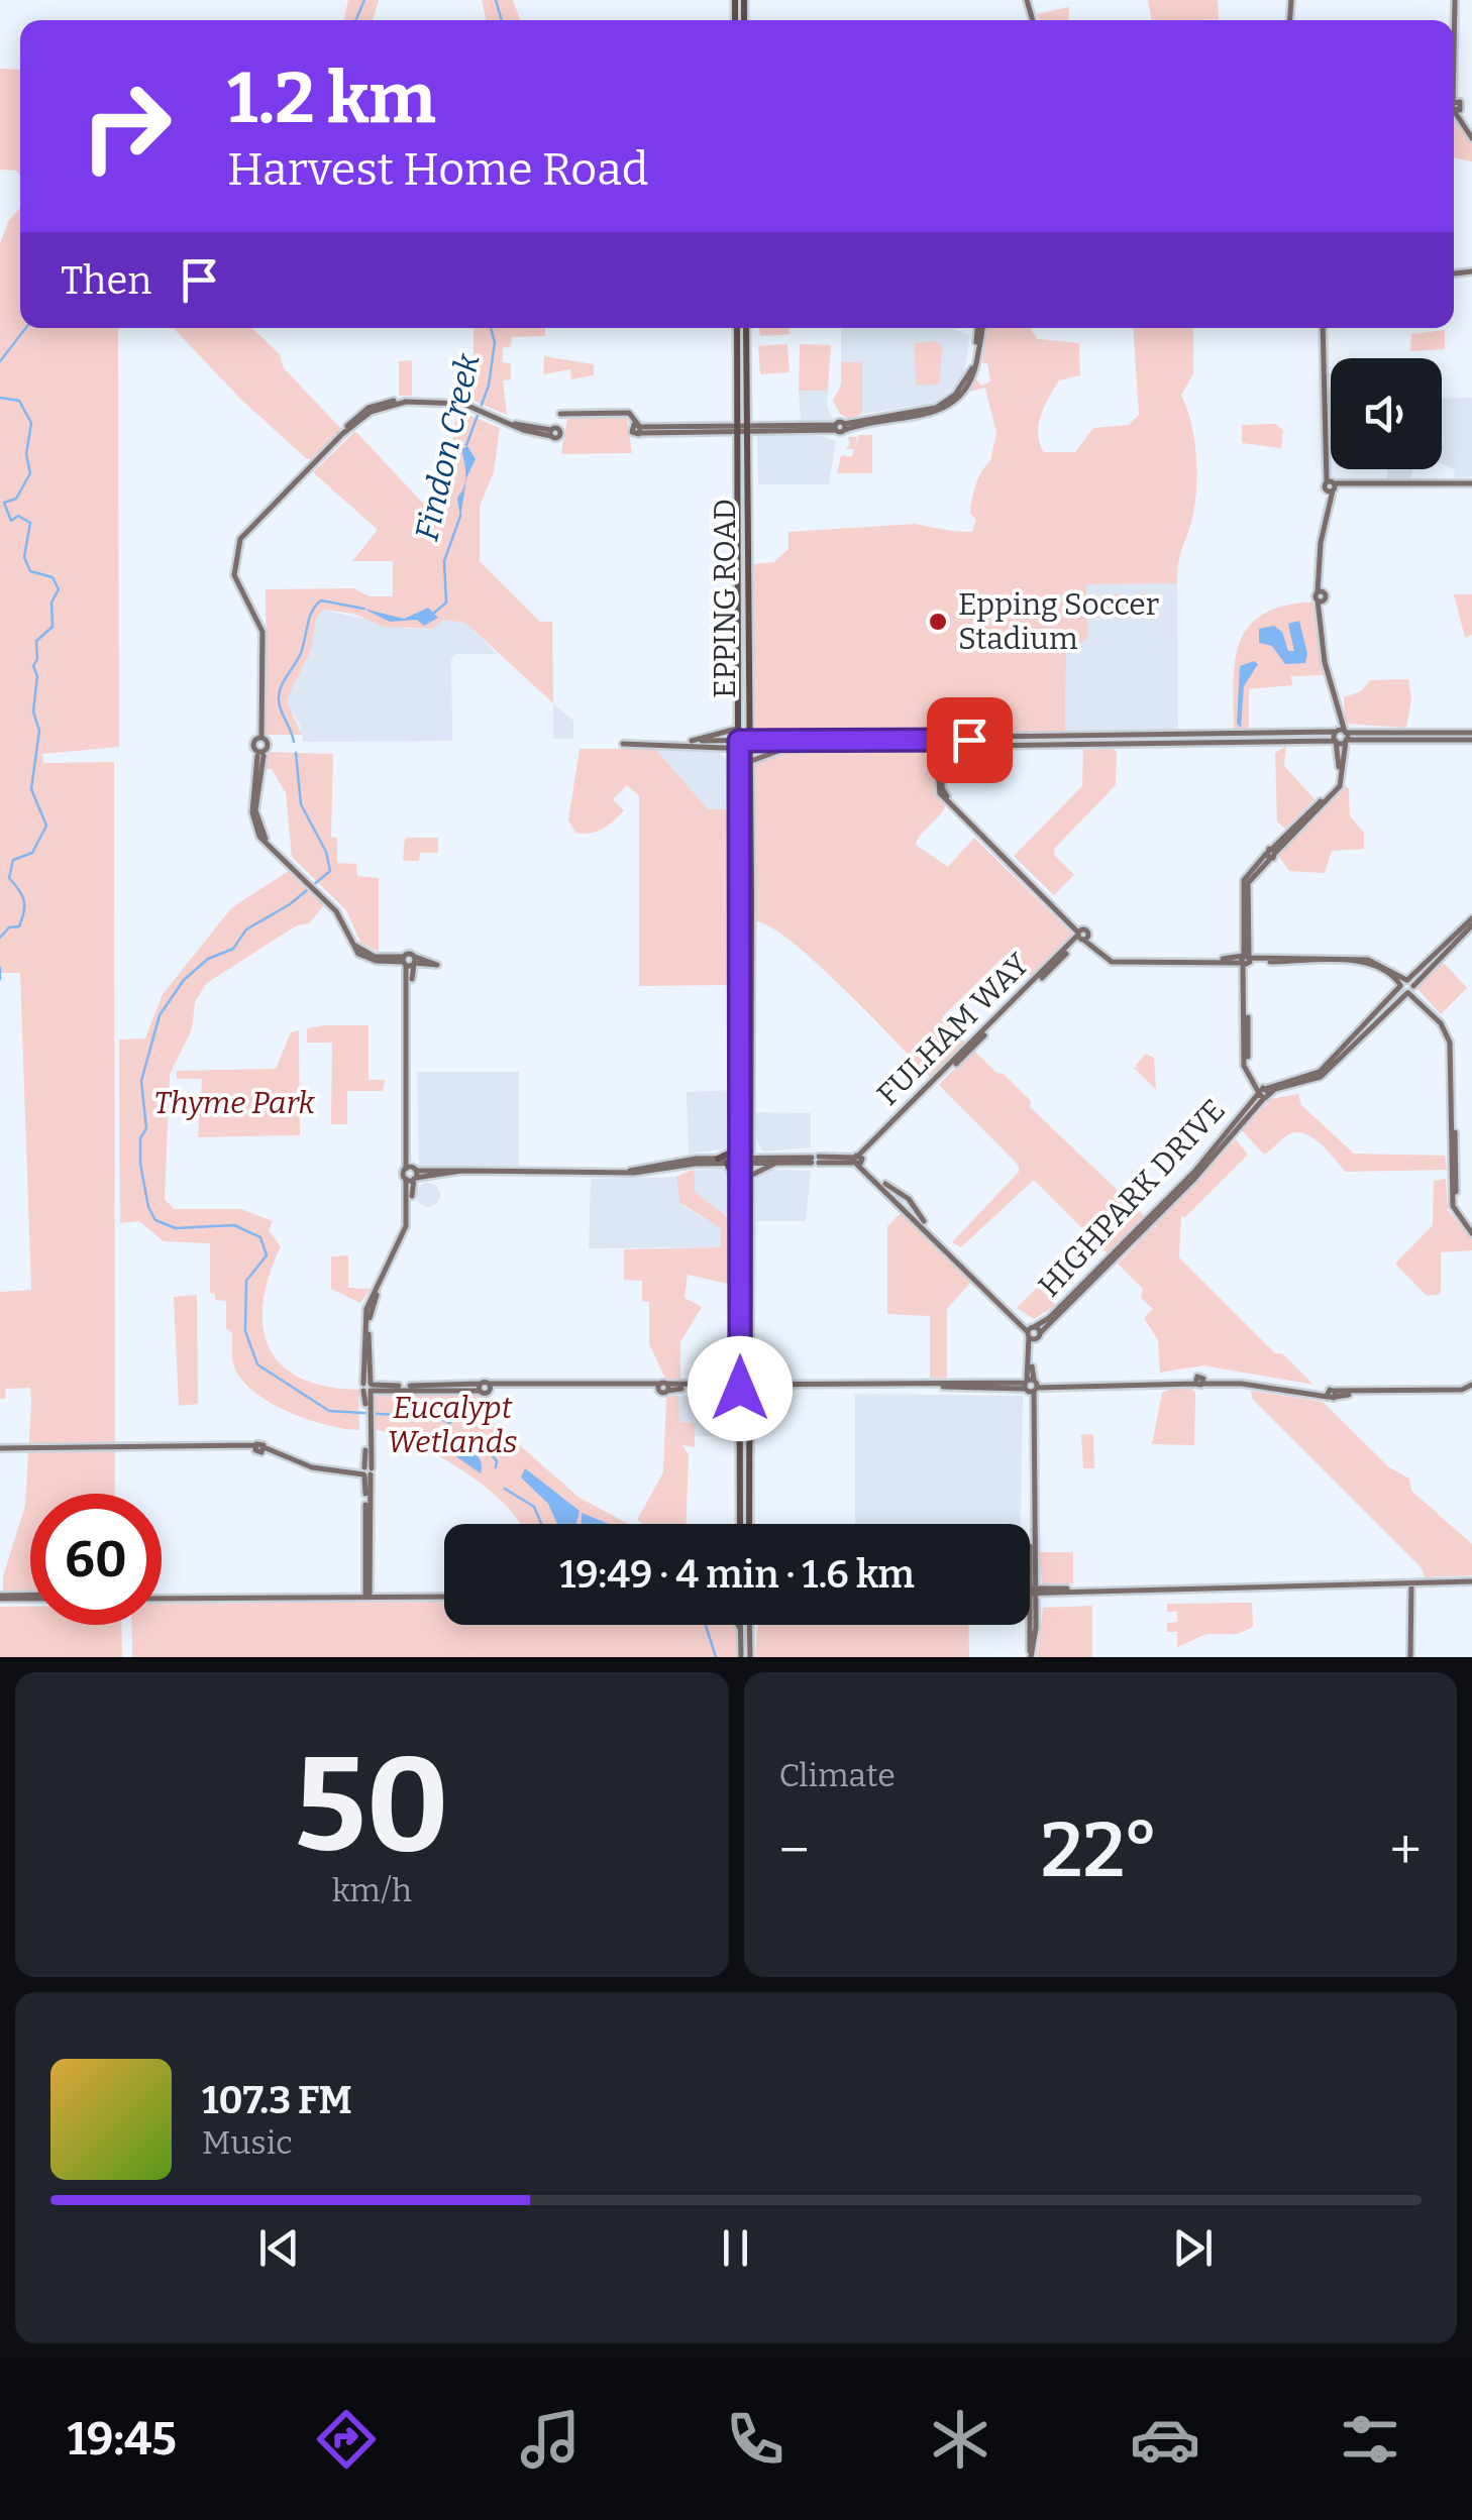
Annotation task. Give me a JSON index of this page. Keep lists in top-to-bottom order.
{
  "streets": {
    "main road": ["EPPING ROAD"],
    "street": ["FULHAM WAY", "HIGHPARK DRIVE"]
  },
  "water": ["Findon Creek"],
  "parks": ["Thyme Park", "Eucalypt Wetlands"],
  "places": ["Epping Soccer Stadium"],
  "page": {
    "turn": ["1.2 km", "Harvest Home Road"],
    "then": "Then",
    "limit": "60",
    "trip": "19:49 · 4 min · 1.6 km",
    "tile": [
      ["50", "km/h"],
      "Climate"
    ],
    "heat": ["−", "22°", "+"],
    "song": ["107.3 FM", "Music"],
    "tabs": "19:45"
  }
}
